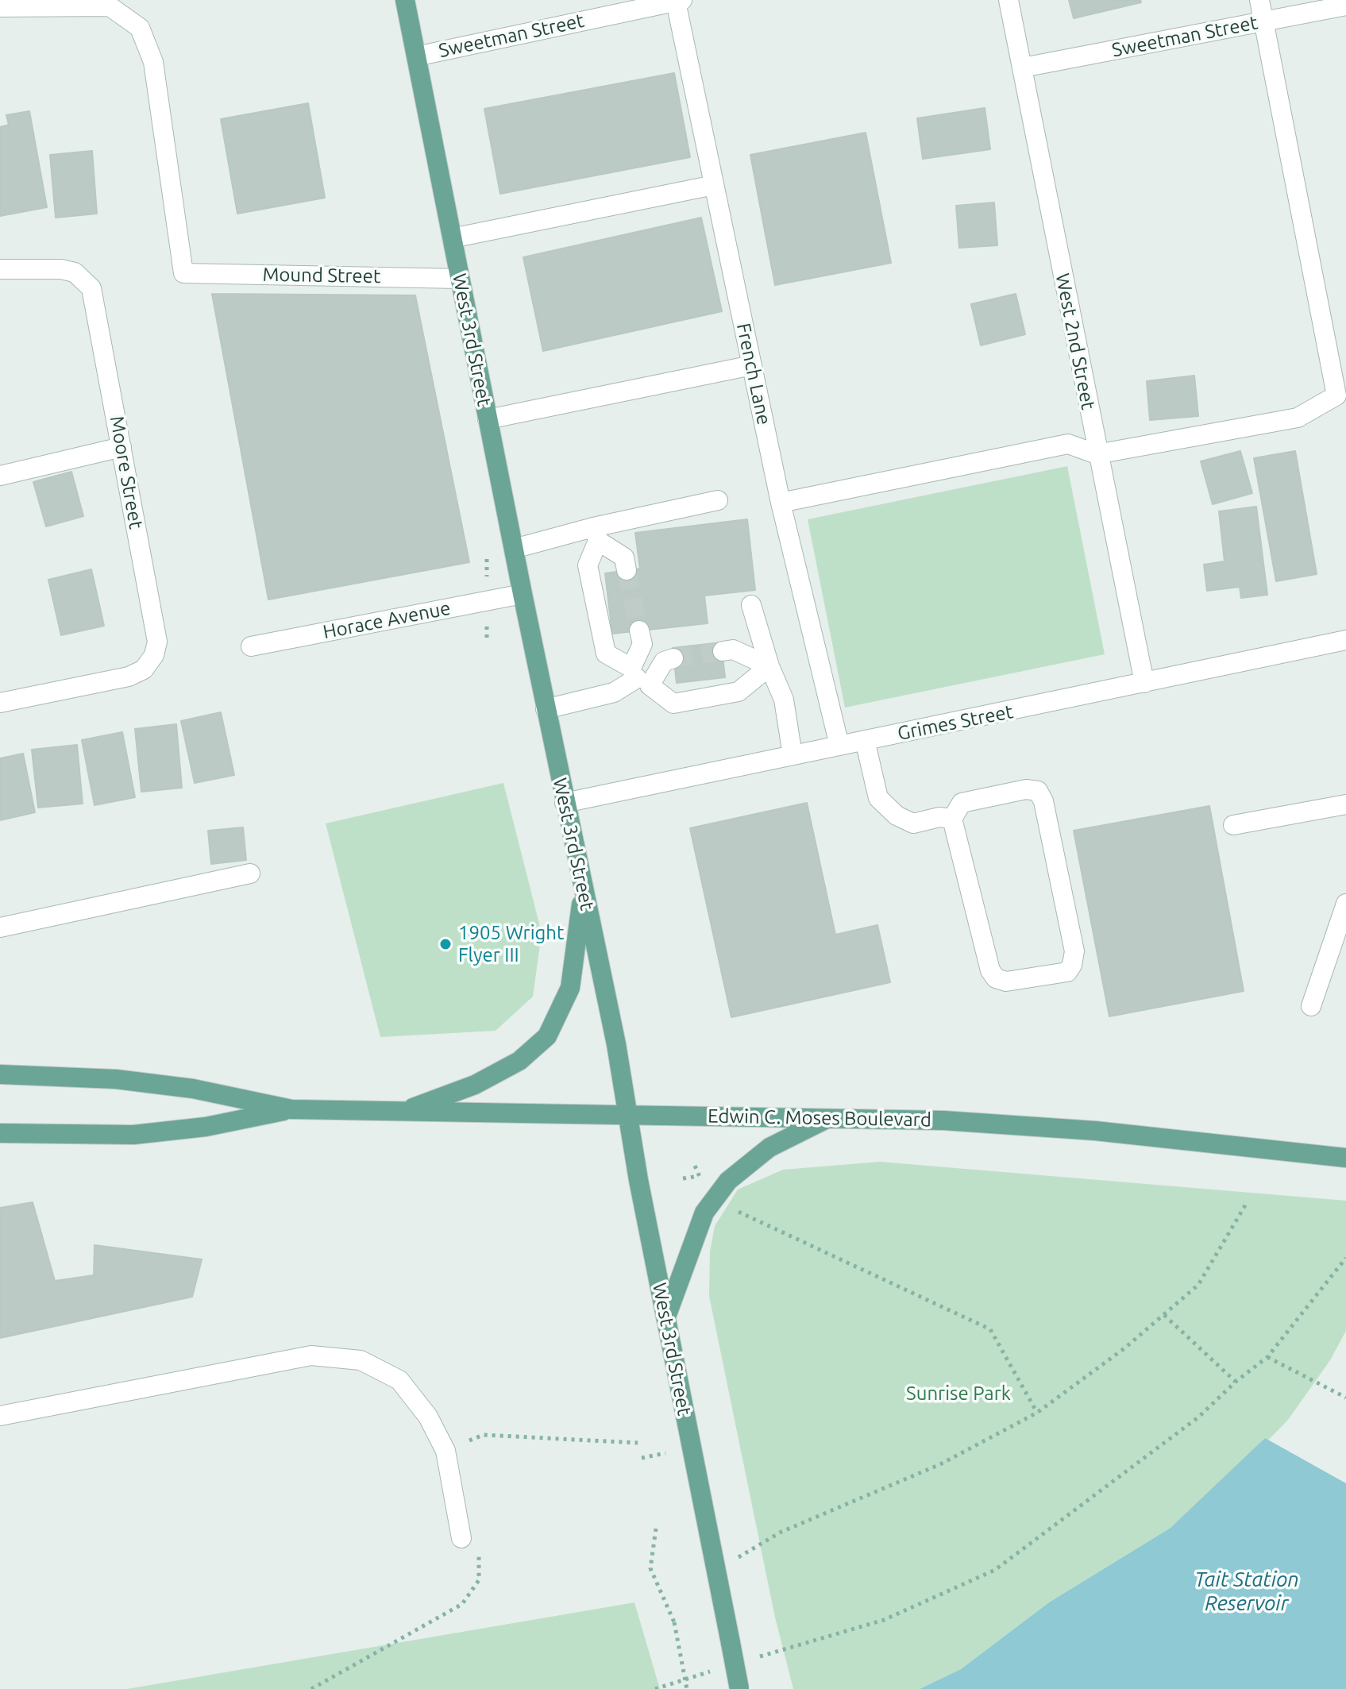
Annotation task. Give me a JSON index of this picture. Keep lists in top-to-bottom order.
{
  "streets": {
    "main road": ["West 3rd Street", "Edwin C. Moses Boulevard"],
    "street": [
      "Sweetman Street",
      "Mound Street",
      "West 2nd Street",
      "French Lane",
      "Moore Street",
      "Horace Avenue",
      "Grimes Street"
    ]
  },
  "crossings": [
    ["Sweetman Street", "West 3rd Street"],
    ["Sweetman Street", "West 2nd Street"],
    ["Sweetman Street", "French Lane"],
    ["Mound Street", "West 3rd Street"],
    ["West 3rd Street", "Horace Avenue"],
    ["West 3rd Street", "Grimes Street"],
    ["West 3rd Street", "Edwin C. Moses Boulevard"],
    ["West 2nd Street", "Grimes Street"],
    ["French Lane", "Grimes Street"]
  ],
  "water": ["Tait Station Reservoir"],
  "parks": ["Sunrise Park"],
  "places": ["1905 Wright Flyer III"]
}
